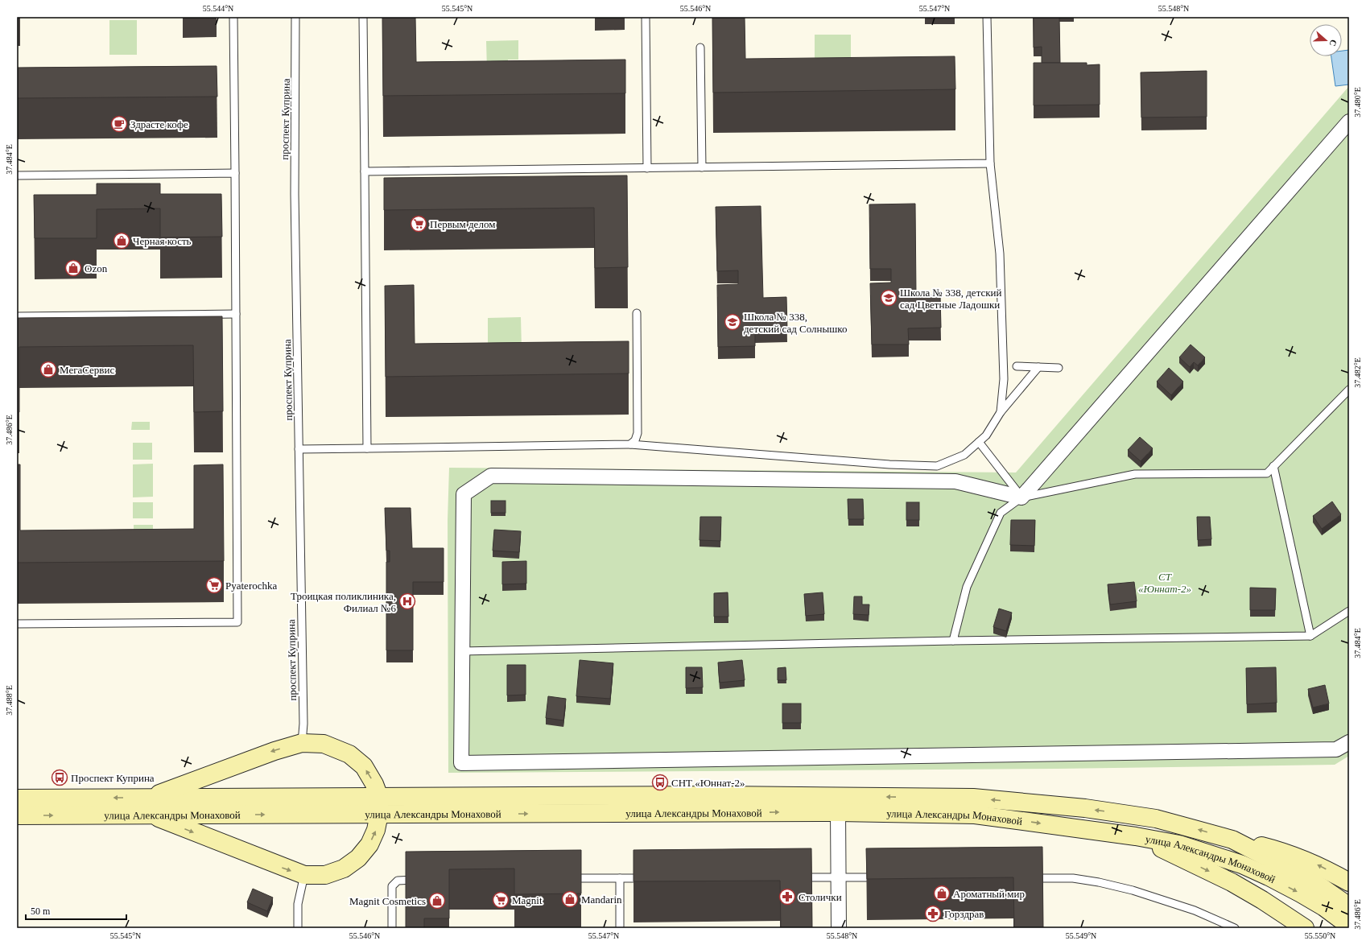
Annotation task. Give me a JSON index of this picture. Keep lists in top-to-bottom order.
{
  "streets": {
    "main road": ["улица Александры Монаховой"],
    "lane": ["проспект Куприна"]
  },
  "parks": ["СТ «Юннат-2»"],
  "places": {
    "cafe": ["Здрасте кофе"],
    "supermarket": ["Первым делом", "Pyaterochka", "Magnit"],
    "shop": [
      "Черная кость",
      "Ozon",
      "МегаСервис",
      "Ароматный мир",
      "Mandarin",
      "Magnit Cosmetics"
    ],
    "school or university": ["Школа № 338, детский сад Цветные Ладошки", "Школа № 338, детский сад Солнышко"],
    "hospital": ["Троицкая поликлиника, Филиал №6"],
    "bus stop": ["Проспект Куприна", "СНТ «Юннат-2»"],
    "pharmacy": ["Столички", "Горздрав"]
  },
  "scale_bar": "50 m",
  "north": "right",
  "coordinates": [
    "55.544°N",
    "55.545°N",
    "55.546°N",
    "55.547°N",
    "55.548°N",
    "37.480°E",
    "37.484°E",
    "37.482°E",
    "37.486°E",
    "37.488°E",
    "55.549°N",
    "55.550°N"
  ]
}
